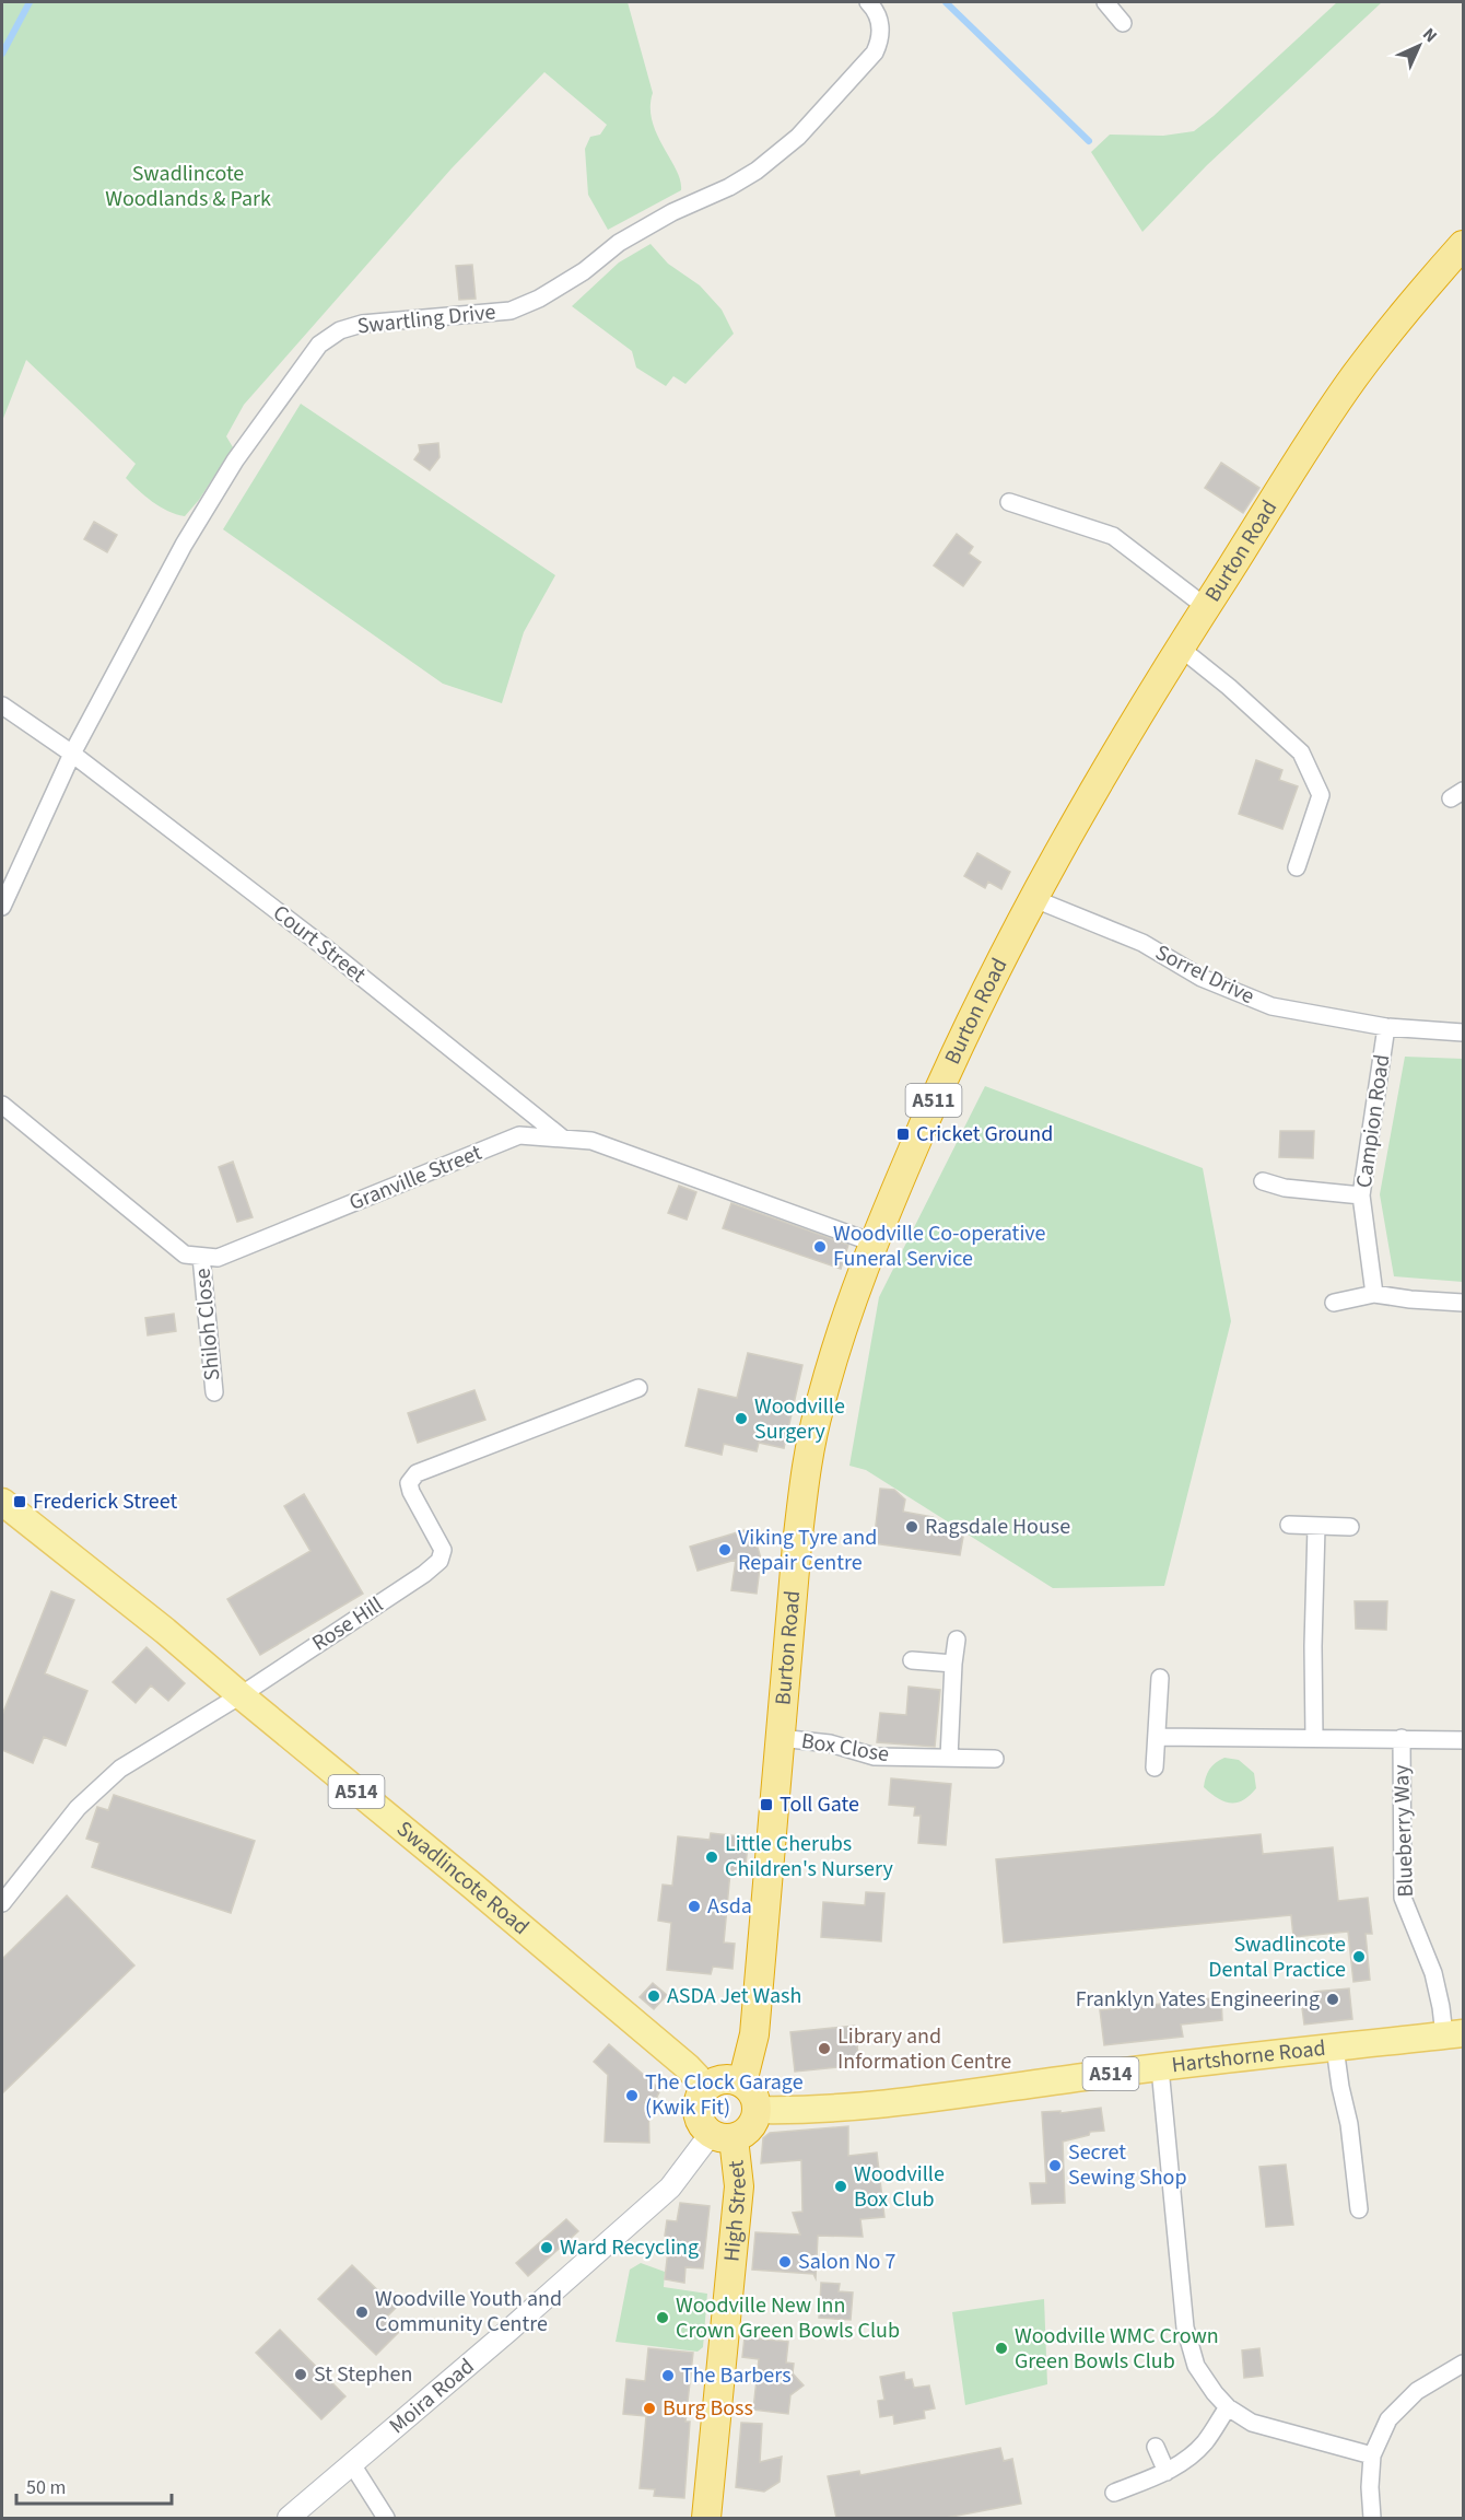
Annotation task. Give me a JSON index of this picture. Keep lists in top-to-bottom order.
{
  "streets": {
    "highway": ["Burton Road", "A511", "High Street"],
    "main road": ["A514", "Swadlincote Road", "Hartshorne Road"],
    "street": [
      "Swartling Drive",
      "Court Street",
      "Sorrel Drive",
      "Campion Road",
      "Granville Street",
      "Shiloh Close",
      "Rose Hill",
      "Box Close",
      "Blueberry Way",
      "Moira Road"
    ]
  },
  "crossings": [
    ["Swartling Drive", "Court Street"],
    ["Burton Road", "Sorrel Drive"],
    ["Burton Road", "Granville Street"],
    ["Burton Road", "Box Close"],
    ["Burton Road", "Swadlincote Road"],
    ["Burton Road", "Hartshorne Road"],
    ["Burton Road", "High Street"],
    ["Burton Road", "Moira Road"],
    ["Court Street", "Granville Street"],
    ["Sorrel Drive", "Campion Road"],
    ["Granville Street", "Shiloh Close"],
    ["Rose Hill", "Swadlincote Road"],
    ["Blueberry Way", "Hartshorne Road"],
    ["Swadlincote Road", "Hartshorne Road"],
    ["Swadlincote Road", "High Street"],
    ["Swadlincote Road", "Moira Road"],
    ["Hartshorne Road", "High Street"],
    ["Hartshorne Road", "Moira Road"],
    ["High Street", "Moira Road"]
  ],
  "parks": ["Swadlincote Woodlands & Park"],
  "places": {
    "transit": ["Cricket Ground", "Frederick Street", "Toll Gate"],
    "other": [
      "Woodville Co-operative Funeral Service",
      "Woodville Surgery",
      "Ragsdale House",
      "Viking Tyre and Repair Centre",
      "Little Cherubs Children's Nursery",
      "Asda",
      "Swadlincote Dental Practice",
      "ASDA Jet Wash",
      "Franklyn Yates Engineering",
      "Library and Information Centre",
      "The Clock Garage (Kwik Fit)",
      "Secret Sewing Shop",
      "Woodville Box Club",
      "Ward Recycling",
      "Salon No 7",
      "Woodville Youth and Community Centre",
      "Woodville New Inn Crown Green Bowls Club",
      "Woodville WMC Crown Green Bowls Club",
      "St Stephen",
      "The Barbers",
      "Burg Boss"
    ]
  },
  "scale_bar": "50 m",
  "north": "top right"
}
